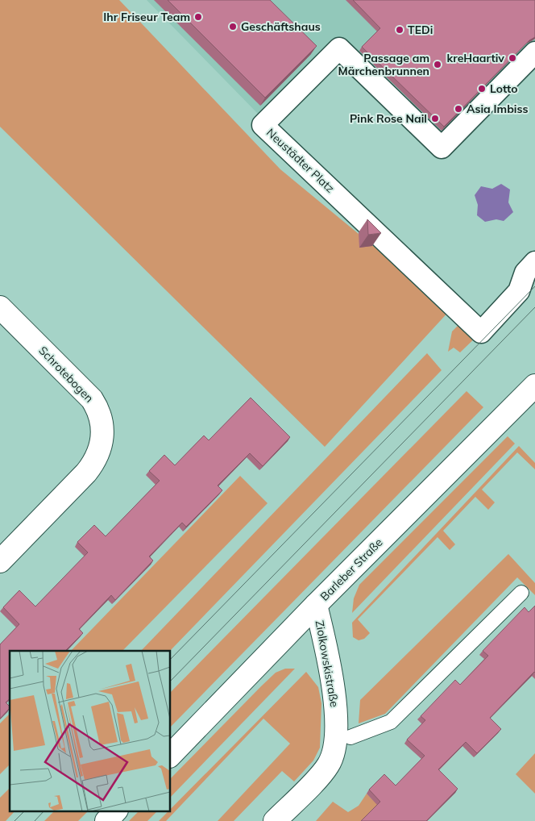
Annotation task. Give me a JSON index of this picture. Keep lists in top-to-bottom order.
{
  "streets": {
    "street": [
      "Neustädter Platz",
      "Schrotebogen",
      "Barleber Straße",
      "Ziolkowskistraße"
    ]
  },
  "crossings": [
    ["Barleber Straße", "Ziolkowskistraße"]
  ],
  "places": [
    "Ihr Friseur Team",
    "Geschäftshaus",
    "TEDi",
    "kreHaartiv",
    "Passage am Märchenbrunnen",
    "Lotto",
    "Asia Imbiss",
    "Pink Rose Nail"
  ]
}
